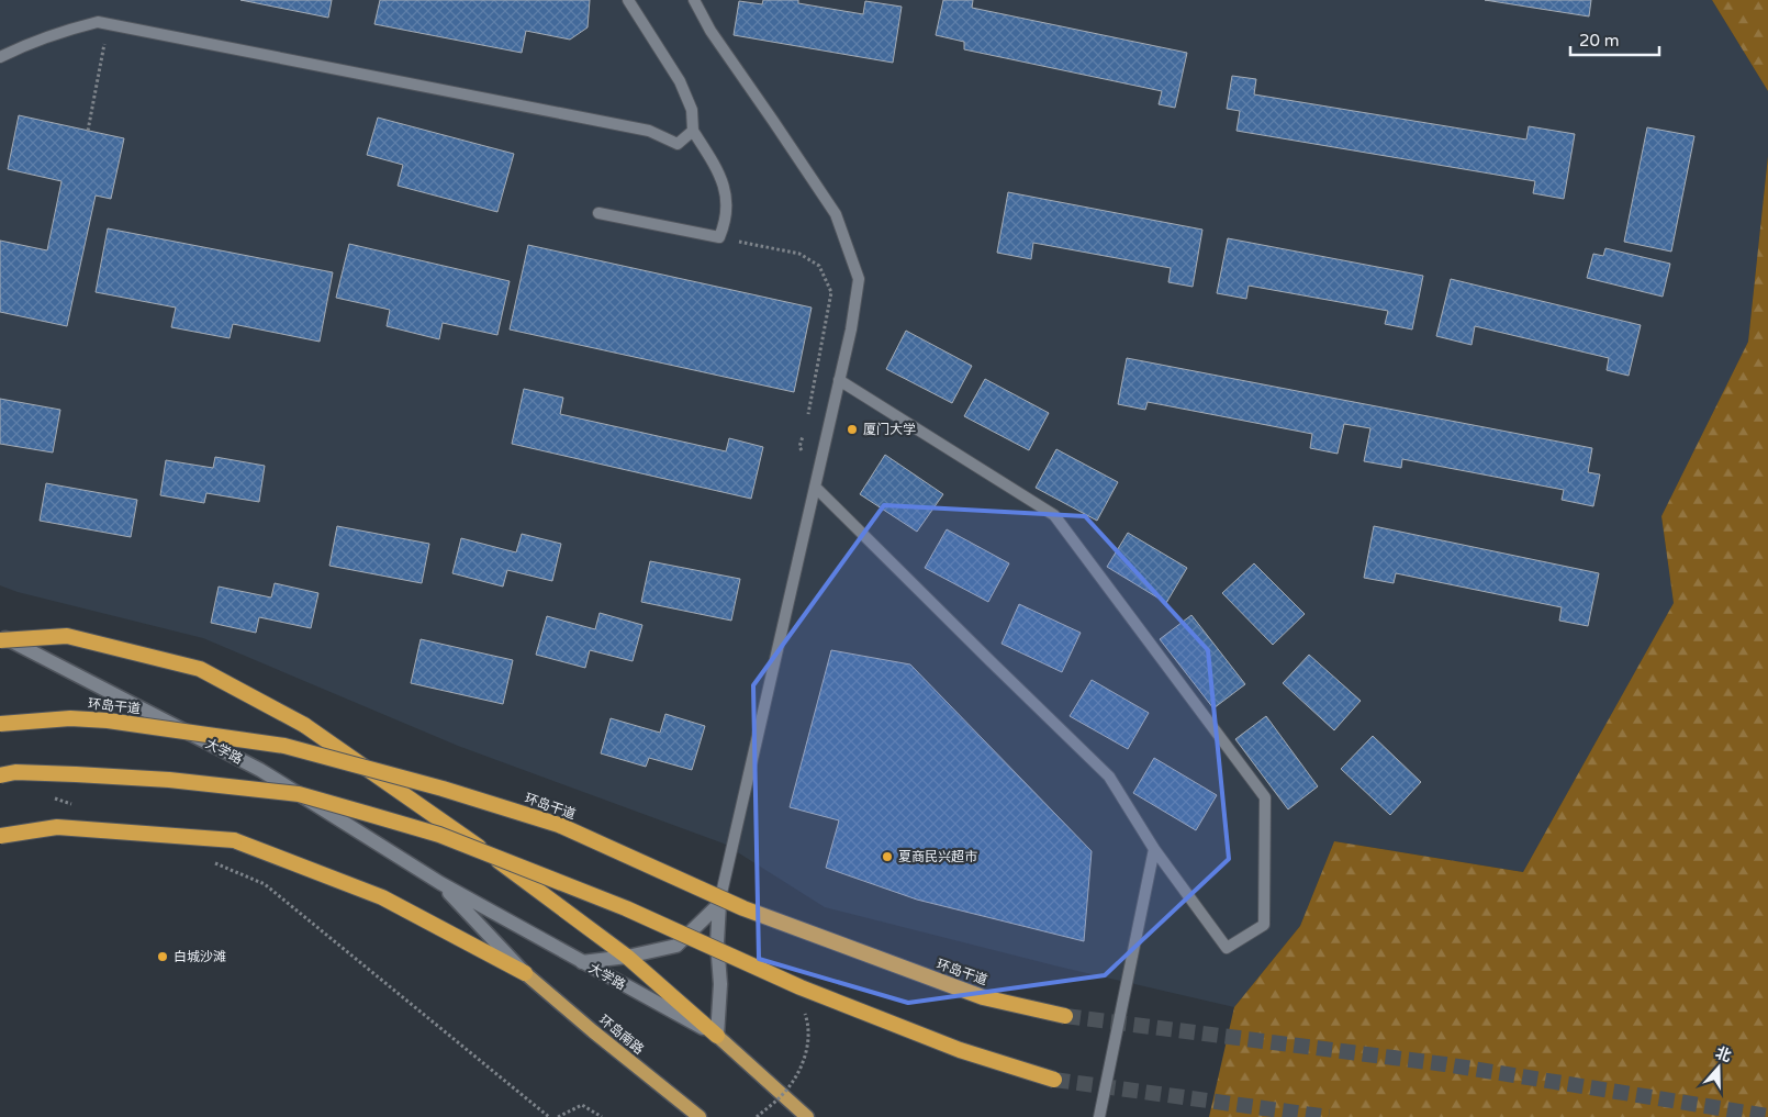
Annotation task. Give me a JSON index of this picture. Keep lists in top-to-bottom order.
{
  "streets": {
    "highway": ["环岛干道"],
    "main road": ["环岛南路"],
    "street": ["大学路"]
  },
  "crossings": [
    ["大学路", "环岛南路"]
  ],
  "places": ["厦门大学", "夏商民兴超市", "白城沙滩"],
  "scale_bar": "20 m",
  "north": "top"
}
